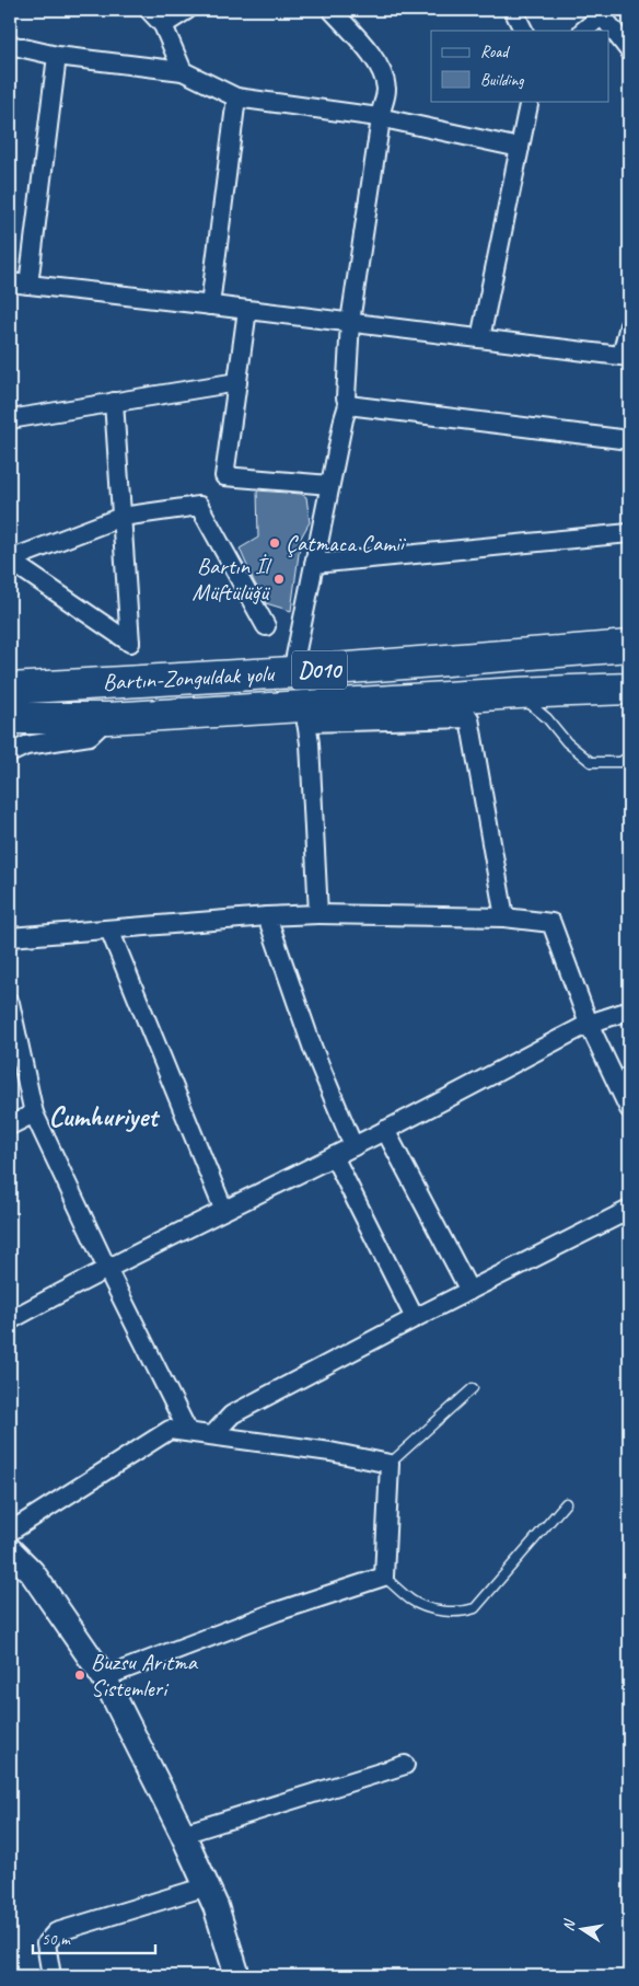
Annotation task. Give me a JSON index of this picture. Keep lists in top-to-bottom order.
{
  "streets": {
    "highway": ["D010", "Bartın-Zonguldak yolu"]
  },
  "districts": ["Cumhuriyet"],
  "places": ["Çatmaca Camii", "Bartın İl Müftülüğü", "Buzsu Arıtma Sistemleri"],
  "legend": ["Road", "Building"],
  "scale_bar": "50 m",
  "north": "left"
}
